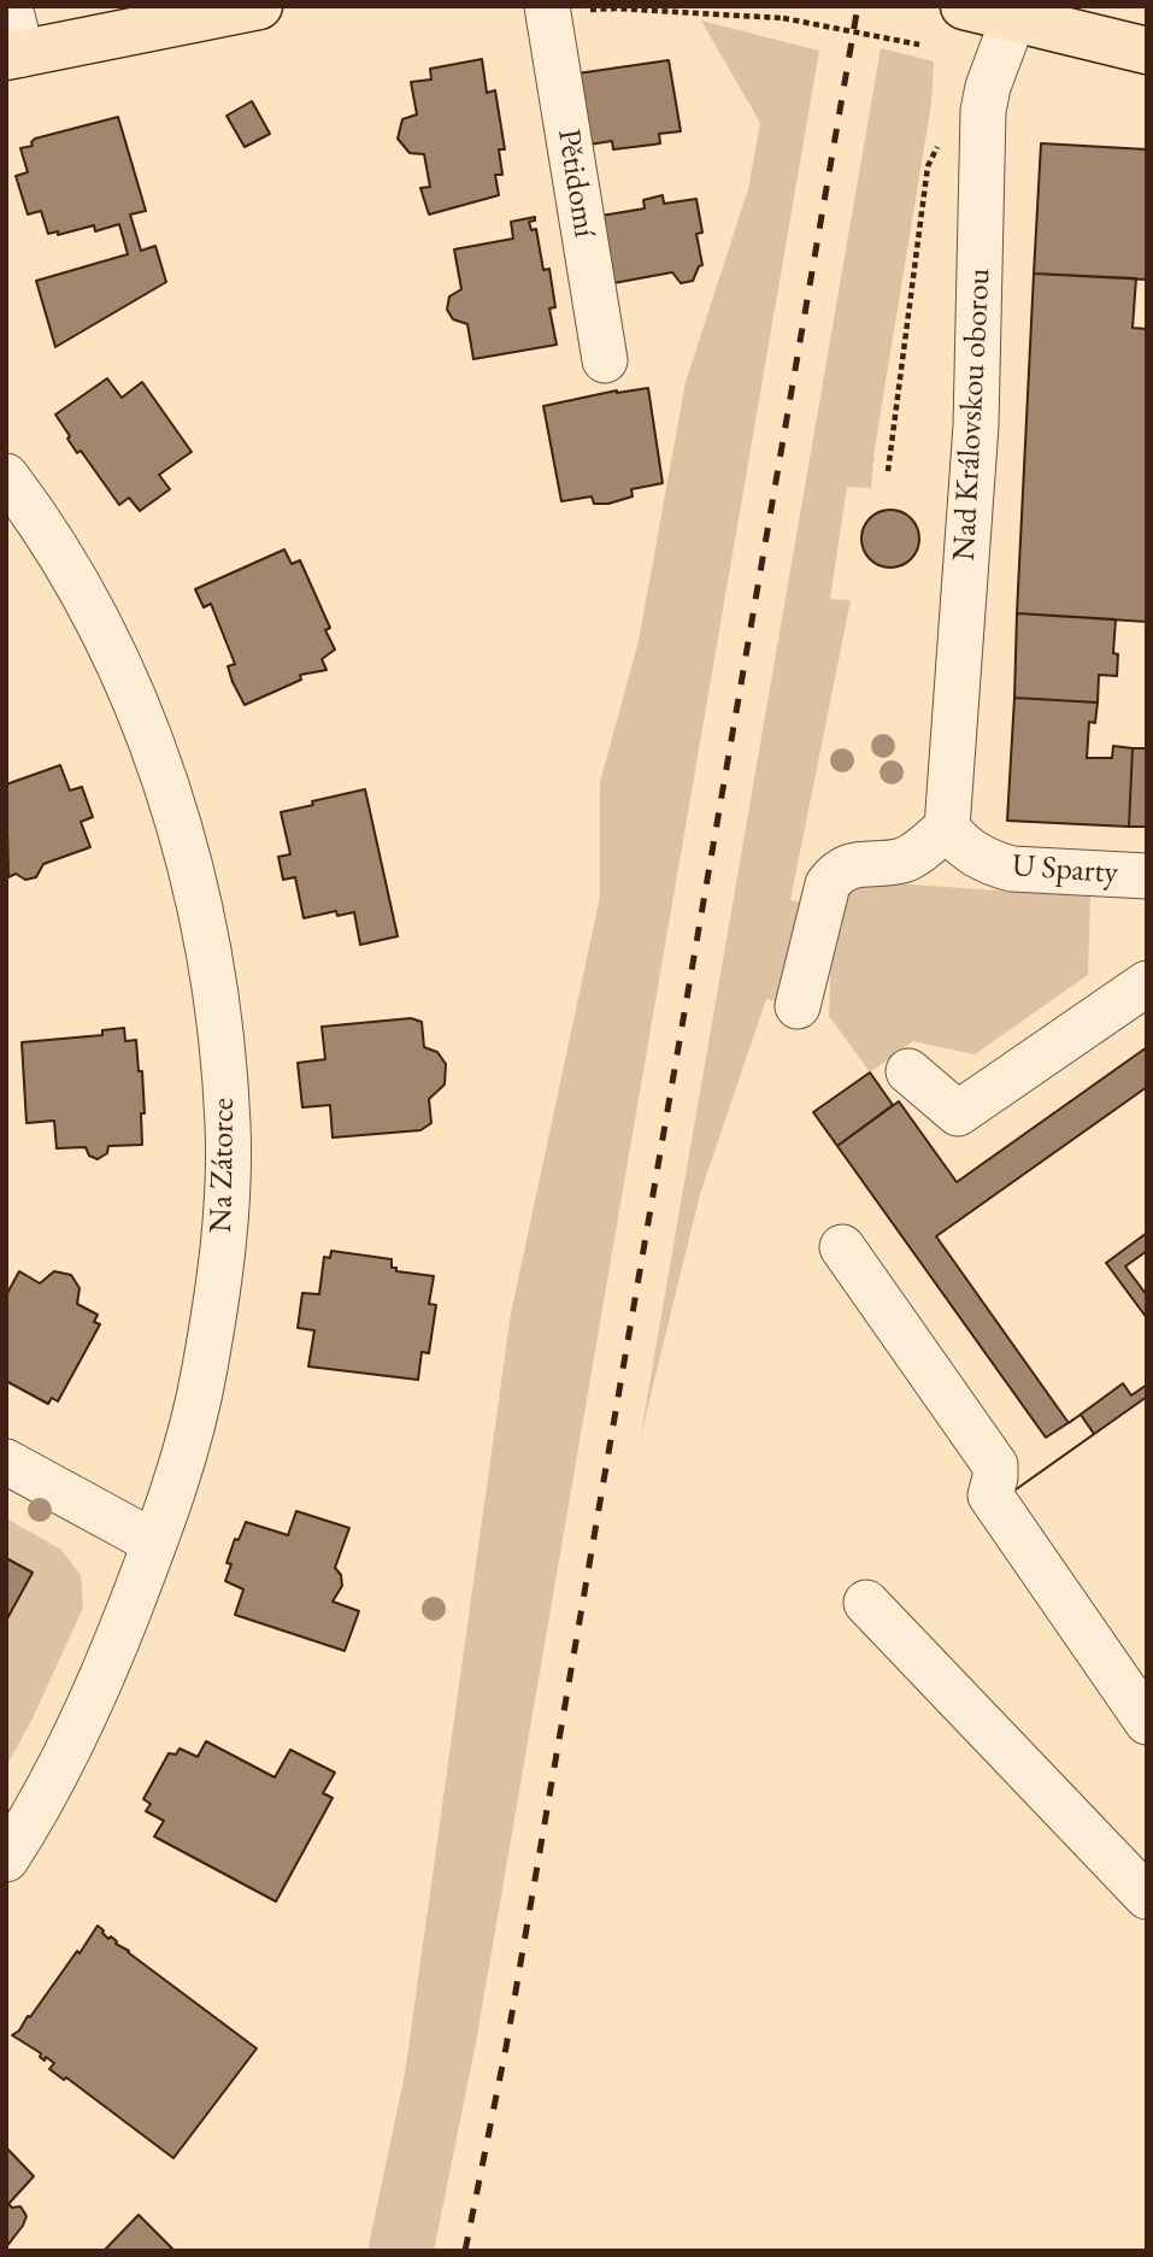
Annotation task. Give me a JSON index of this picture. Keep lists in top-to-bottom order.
{
  "streets": {
    "street": [
      "Pětidomí",
      "Nad Královskou oborou",
      "U Sparty",
      "Na Zátorce"
    ]
  },
  "crossings": [
    ["Nad Královskou oborou", "U Sparty"]
  ]
}
